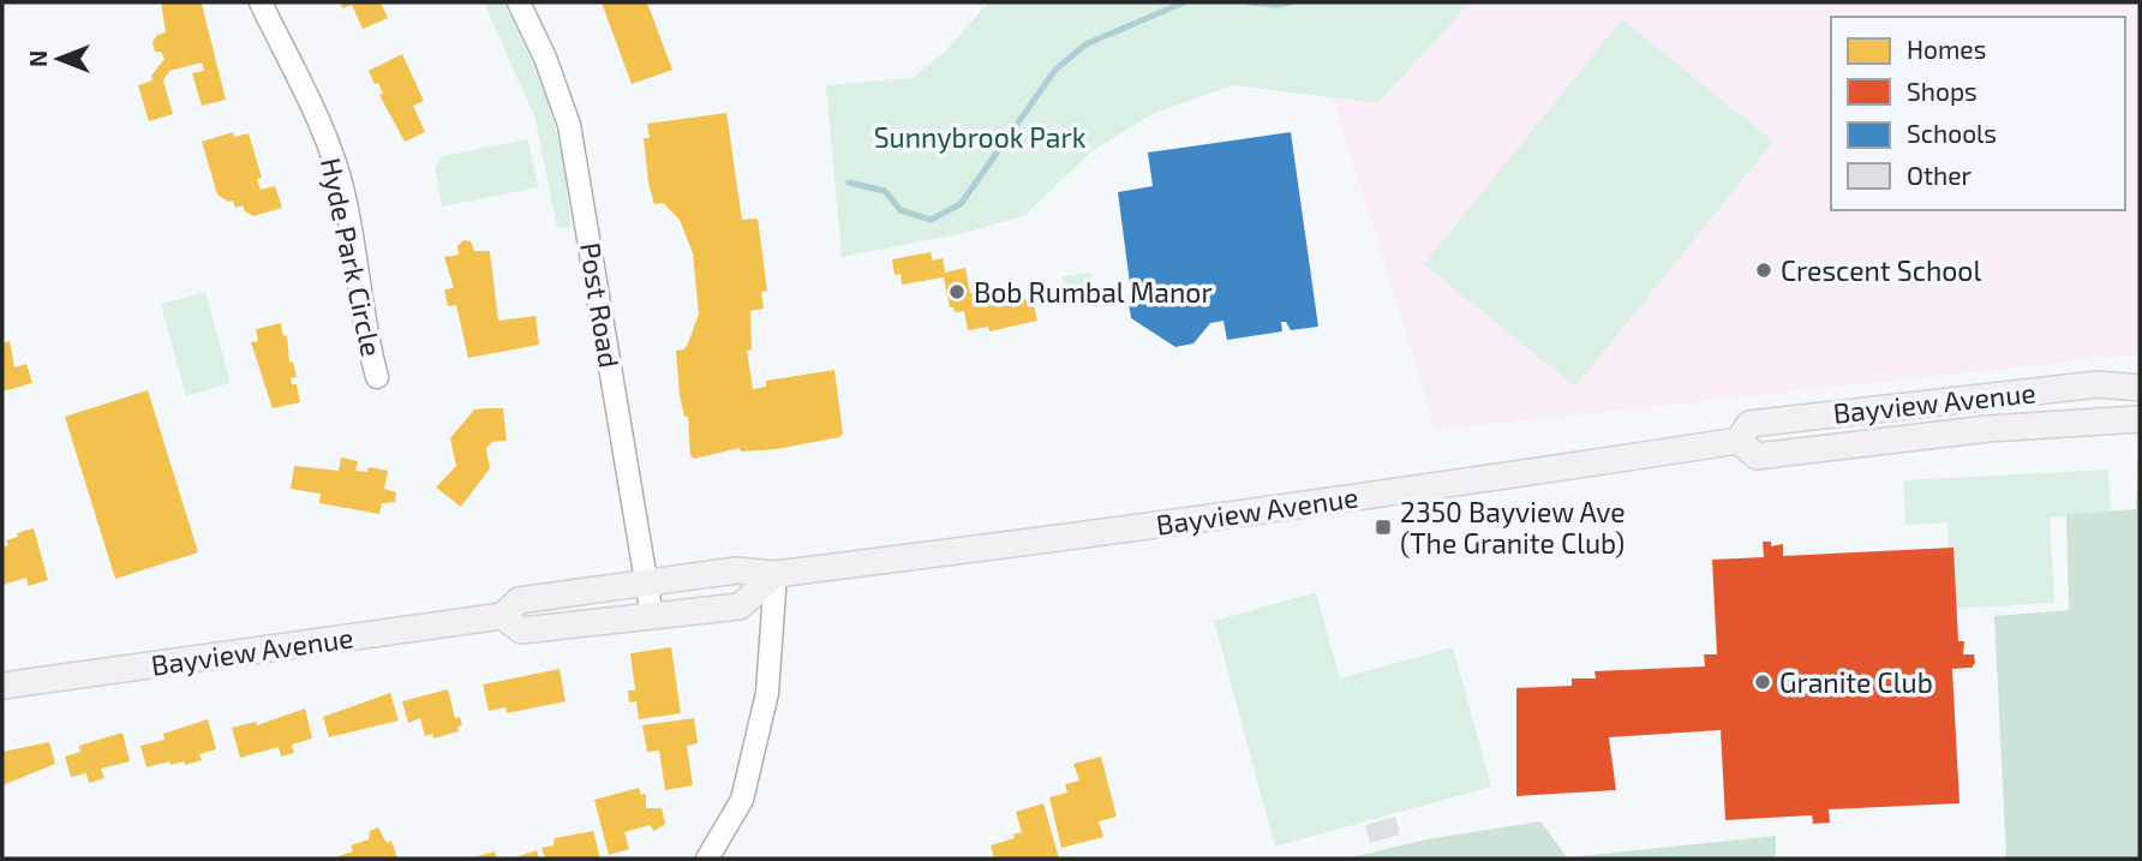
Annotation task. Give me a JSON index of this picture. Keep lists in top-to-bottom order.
{
  "streets": {
    "main road": ["Bayview Avenue"],
    "street": ["Hyde Park Circle", "Post Road"]
  },
  "crossings": [
    ["Post Road", "Bayview Avenue"]
  ],
  "parks": ["Sunnybrook Park"],
  "places": {
    "other": ["Crescent School", "Bob Rumbal Manor", "Granite Club"],
    "transit": ["2350 Bayview Ave (The Granite Club)"]
  },
  "legend": [
    "Homes",
    "Shops",
    "Schools",
    "Other"
  ],
  "north": "left"
}
